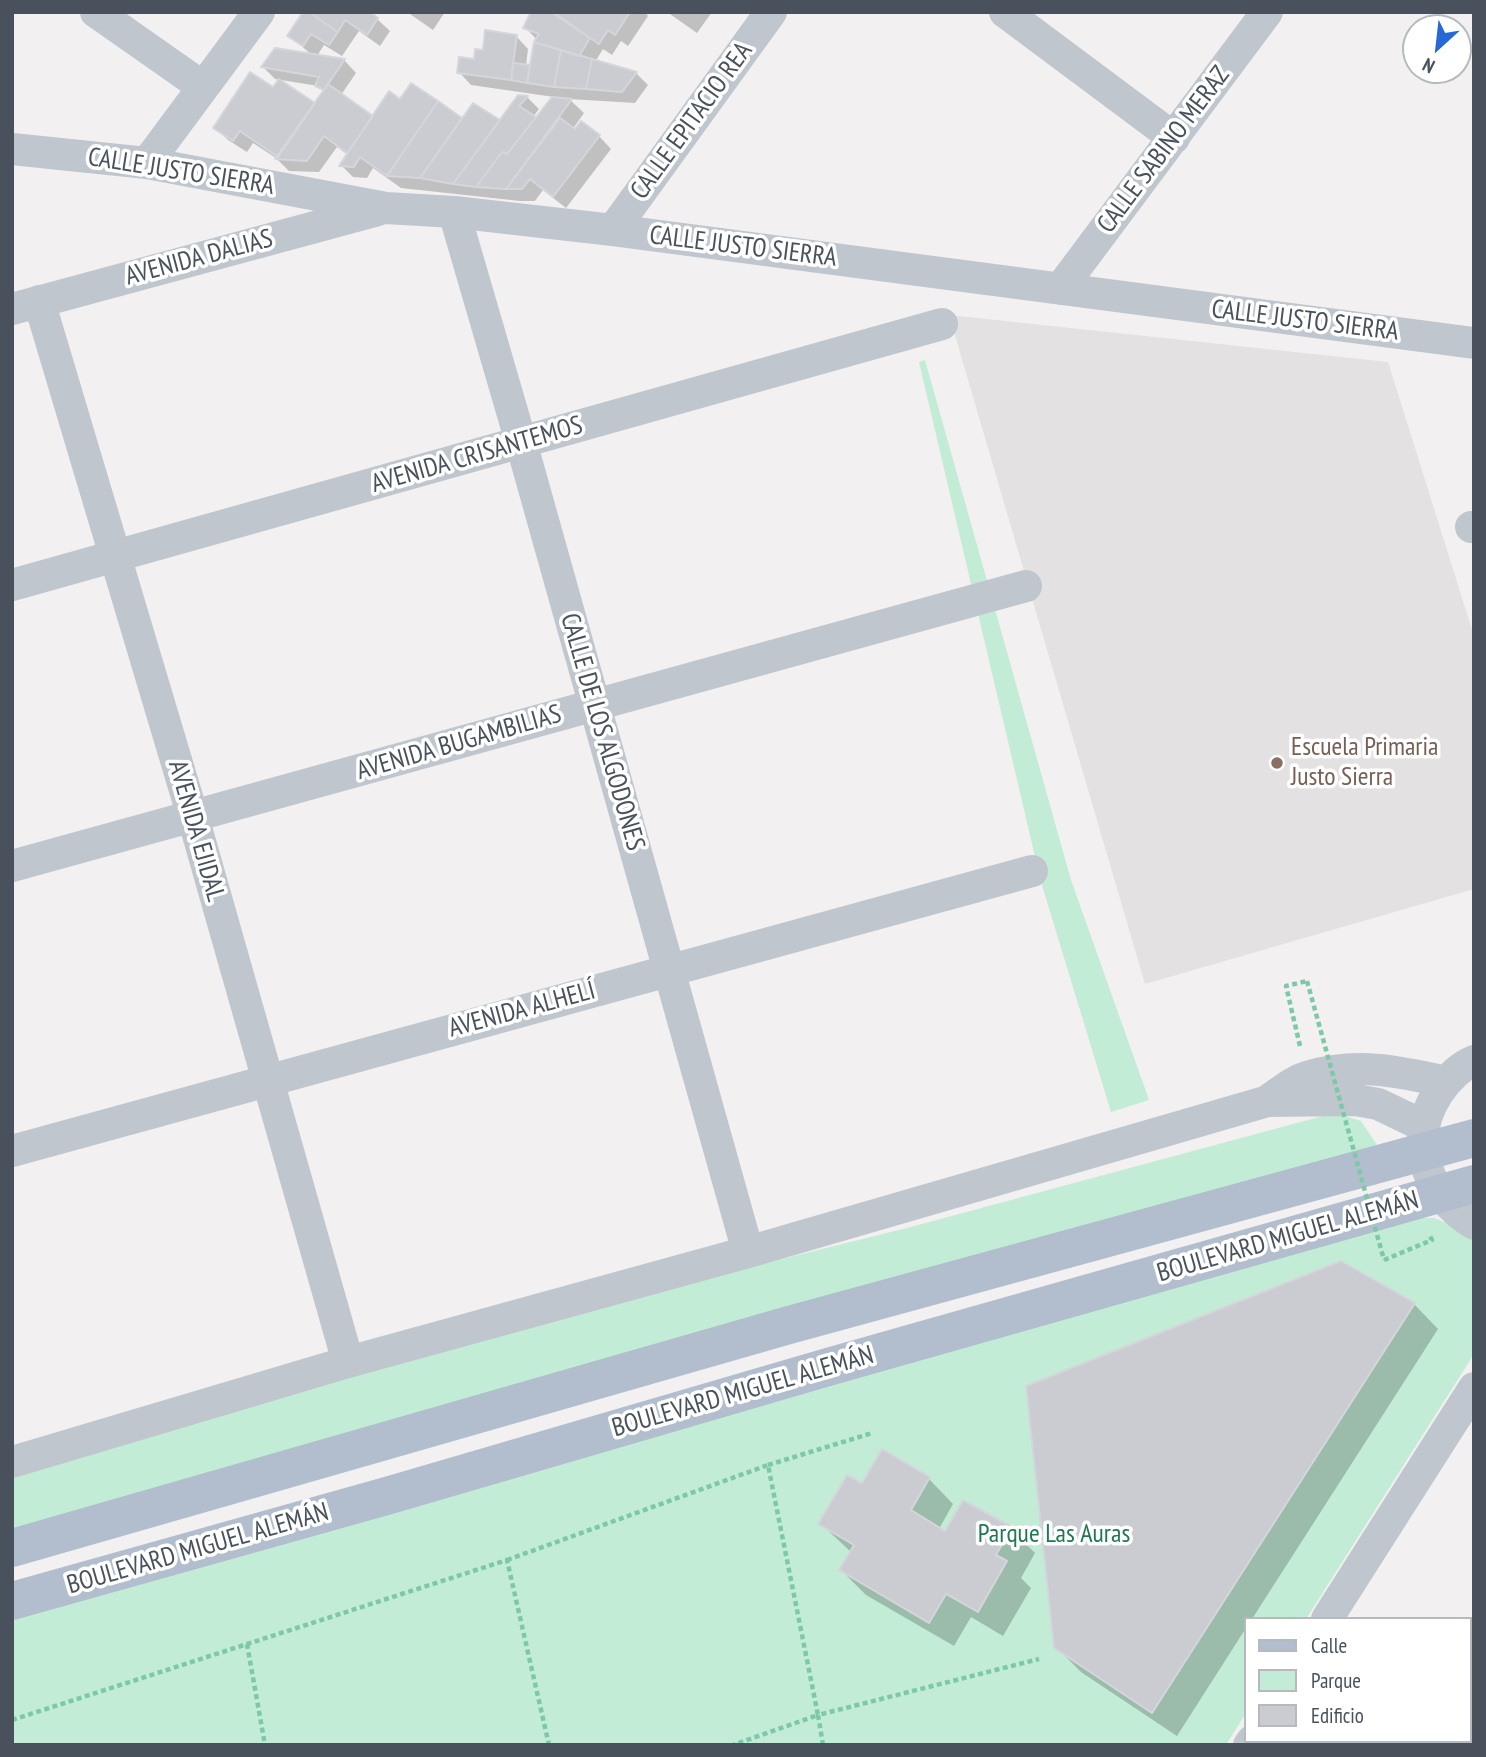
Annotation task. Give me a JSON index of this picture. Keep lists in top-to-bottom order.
{
  "streets": {
    "main road": ["BOULEVARD MIGUEL ALEMÁN"],
    "street": [
      "CALLE EPITACIO REA",
      "CALLE SABINO MERAZ",
      "CALLE JUSTO SIERRA",
      "AVENIDA DALIAS",
      "AVENIDA CRISANTEMOS",
      "CALLE DE LOS ALGODONES",
      "AVENIDA BUGAMBILIAS",
      "AVENIDA EJIDAL",
      "AVENIDA ALHELÍ"
    ]
  },
  "crossings": [
    ["CALLE EPITACIO REA", "CALLE JUSTO SIERRA"],
    ["CALLE SABINO MERAZ", "CALLE JUSTO SIERRA"],
    ["CALLE JUSTO SIERRA", "AVENIDA DALIAS"],
    ["CALLE JUSTO SIERRA", "CALLE DE LOS ALGODONES"],
    ["AVENIDA DALIAS", "AVENIDA EJIDAL"],
    ["AVENIDA CRISANTEMOS", "CALLE DE LOS ALGODONES"],
    ["AVENIDA CRISANTEMOS", "AVENIDA EJIDAL"],
    ["CALLE DE LOS ALGODONES", "AVENIDA BUGAMBILIAS"],
    ["CALLE DE LOS ALGODONES", "AVENIDA ALHELÍ"],
    ["AVENIDA BUGAMBILIAS", "AVENIDA EJIDAL"],
    ["AVENIDA EJIDAL", "AVENIDA ALHELÍ"]
  ],
  "parks": ["Parque Las Auras"],
  "places": ["Escuela Primaria Justo Sierra"],
  "legend": ["Calle", "Parque", "Edificio"],
  "north": "bottom left"
}
